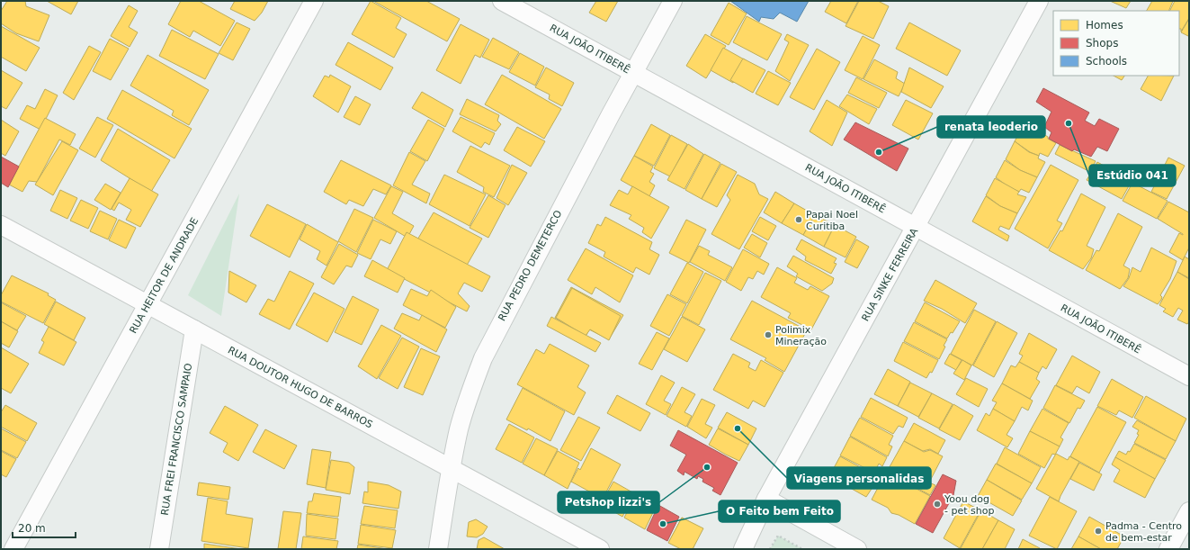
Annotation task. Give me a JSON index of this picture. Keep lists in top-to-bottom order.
{
  "streets": {
    "street": [
      "RUA JOÃO ITIBERÊ",
      "RUA PEDRO DEMETERCO",
      "RUA SINKE FERREIRA",
      "RUA HEITOR DE ANDRADE",
      "RUA DOUTOR HUGO DE BARROS",
      "RUA FREI FRANCISCO SAMPAIO"
    ]
  },
  "crossings": [
    ["RUA JOÃO ITIBERÊ", "RUA PEDRO DEMETERCO"],
    ["RUA JOÃO ITIBERÊ", "RUA SINKE FERREIRA"],
    ["RUA PEDRO DEMETERCO", "RUA DOUTOR HUGO DE BARROS"],
    ["RUA HEITOR DE ANDRADE", "RUA DOUTOR HUGO DE BARROS"],
    ["RUA DOUTOR HUGO DE BARROS", "RUA FREI FRANCISCO SAMPAIO"]
  ],
  "places": [
    "Estúdio 041",
    "renata leoderio",
    "Papai Noel Curitiba",
    "Polimix Mineração",
    "Viagens personalidas",
    "Petshop lizzi's",
    "Yoou dog - pet shop",
    "O Feito bem Feito",
    "Padma - Centro de bem-estar"
  ],
  "legend": ["Homes", "Shops", "Schools"],
  "scale_bar": "20 m"
}
